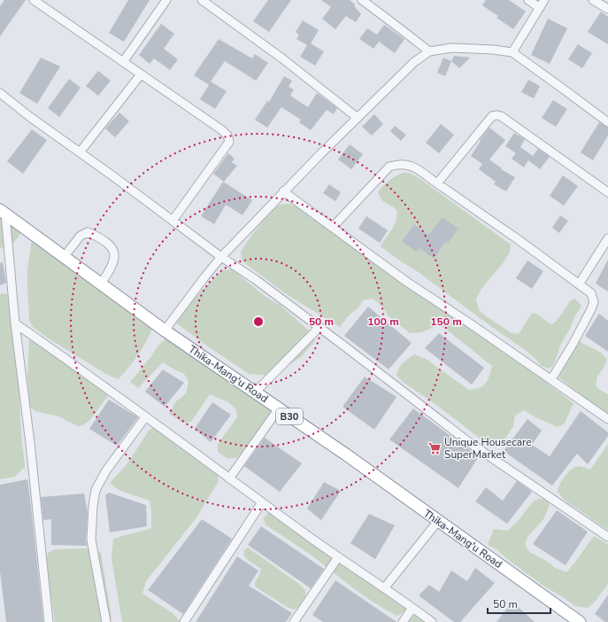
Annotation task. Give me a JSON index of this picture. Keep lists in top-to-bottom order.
{
  "streets": {
    "highway": ["Thika-Mang'u Road", "B30"]
  },
  "places": {
    "supermarket": ["Unique Housecare SuperMarket"]
  },
  "scale_bar": "50 m",
  "rings": ["50 m", "100 m", "150 m"]
}
